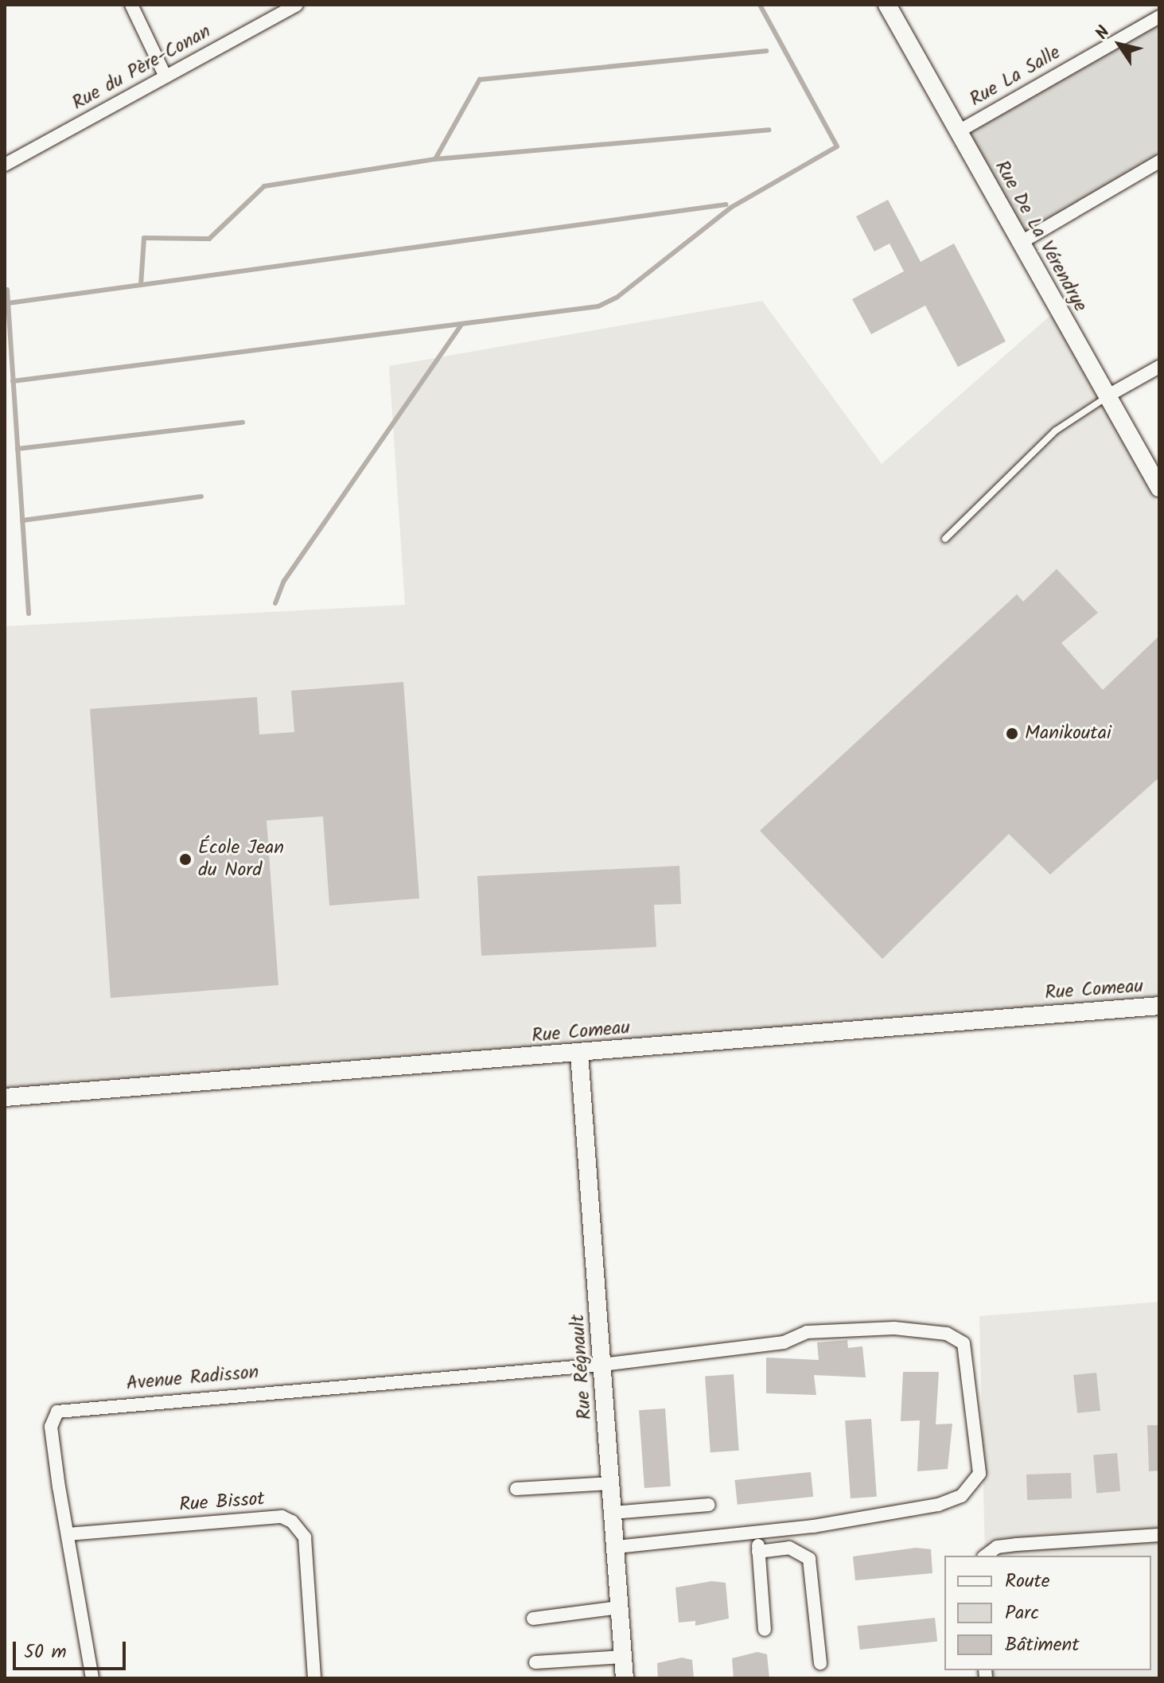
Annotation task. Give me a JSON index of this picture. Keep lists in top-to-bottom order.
{
  "streets": {
    "street": [
      "Rue du Père-Conan",
      "Rue La Salle",
      "Rue De La Vérendrye",
      "Rue Comeau",
      "Rue Régnault",
      "Avenue Radisson",
      "Rue Bissot"
    ]
  },
  "crossings": [
    ["Rue La Salle", "Rue De La Vérendrye"],
    ["Rue Comeau", "Rue Régnault"],
    ["Rue Régnault", "Avenue Radisson"],
    ["Avenue Radisson", "Rue Bissot"]
  ],
  "places": ["Manikoutai", "École Jean du Nord"],
  "legend": ["Route", "Parc", "Bâtiment"],
  "scale_bar": "50 m",
  "north": "top left"
}
